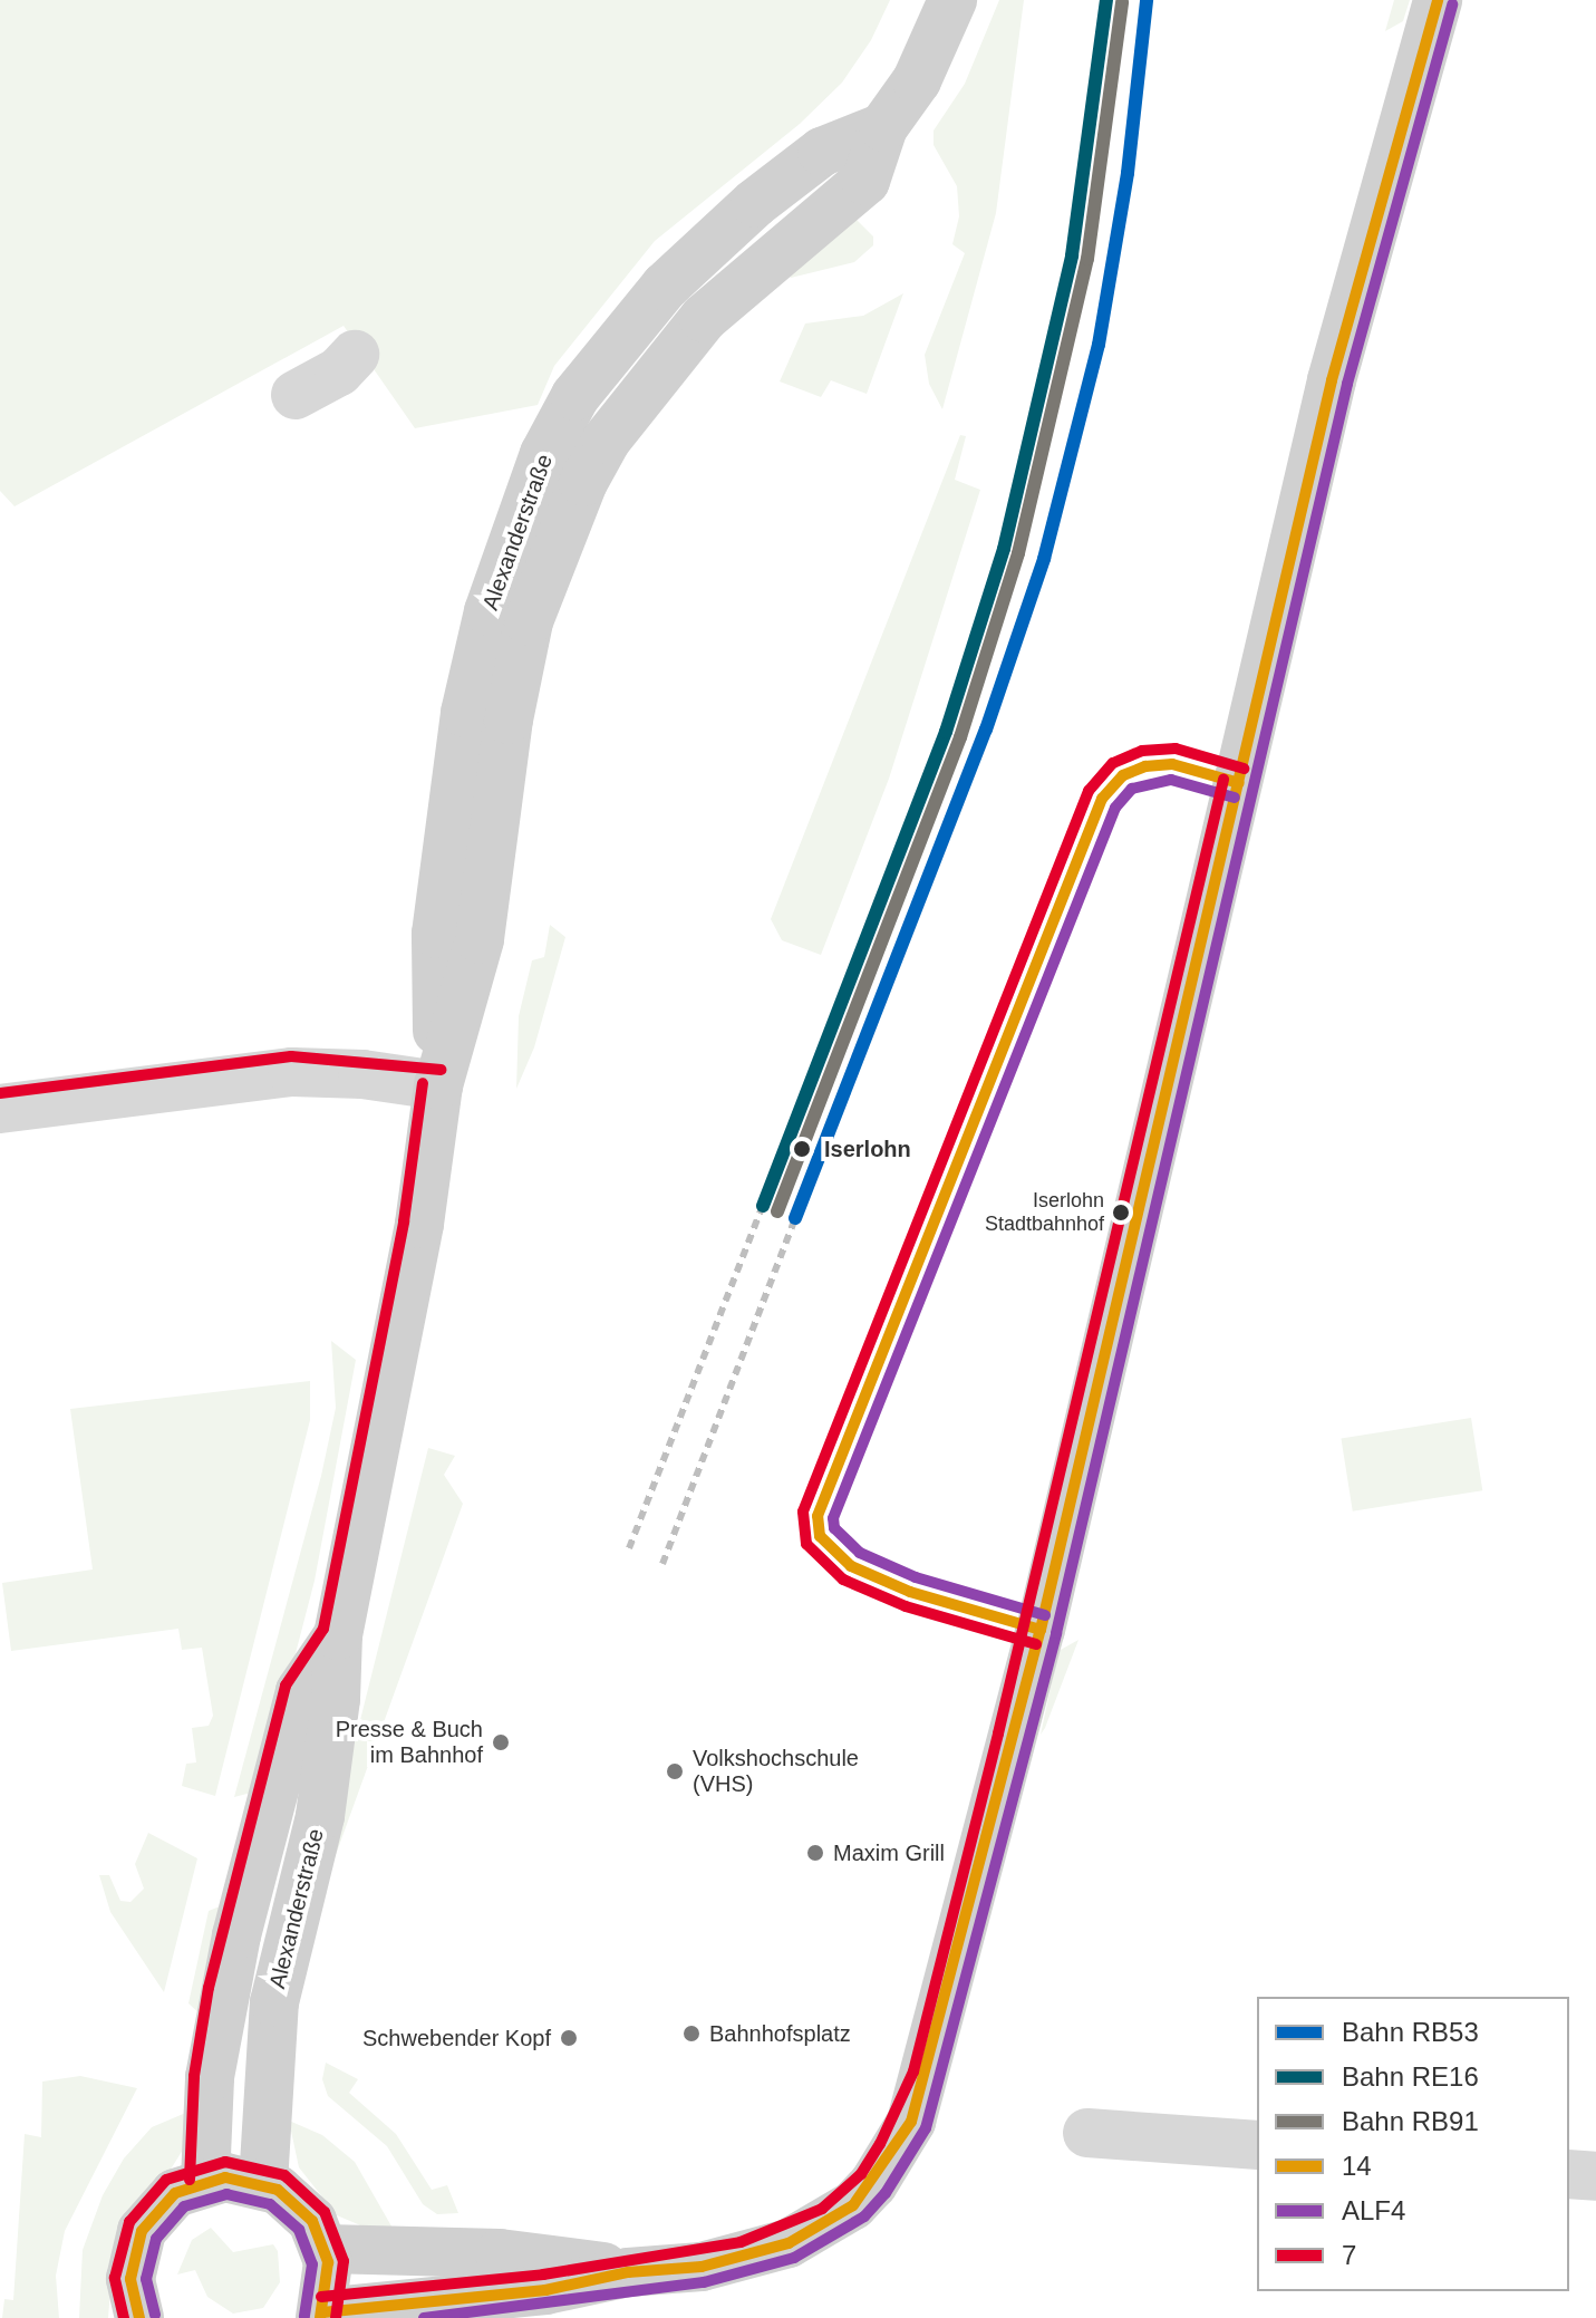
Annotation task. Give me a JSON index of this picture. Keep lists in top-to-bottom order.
{
  "streets": {
    "main road": ["Alexanderstraße"]
  },
  "places": [
    "Iserlohn",
    "Iserlohn Stadtbahnhof",
    "Presse & Buch im Bahnhof",
    "Volkshochschule (VHS)",
    "Maxim Grill",
    "Bahnhofsplatz",
    "Schwebender Kopf"
  ],
  "lines": [
    "rail line RB53",
    "rail line RE16",
    "transit line 14",
    "rail line RB91",
    "transit line ALF4",
    "transit line 7"
  ],
  "legend": [
    "Bahn RB53",
    "Bahn RE16",
    "Bahn RB91",
    "14",
    "ALF4",
    "7"
  ]
}
